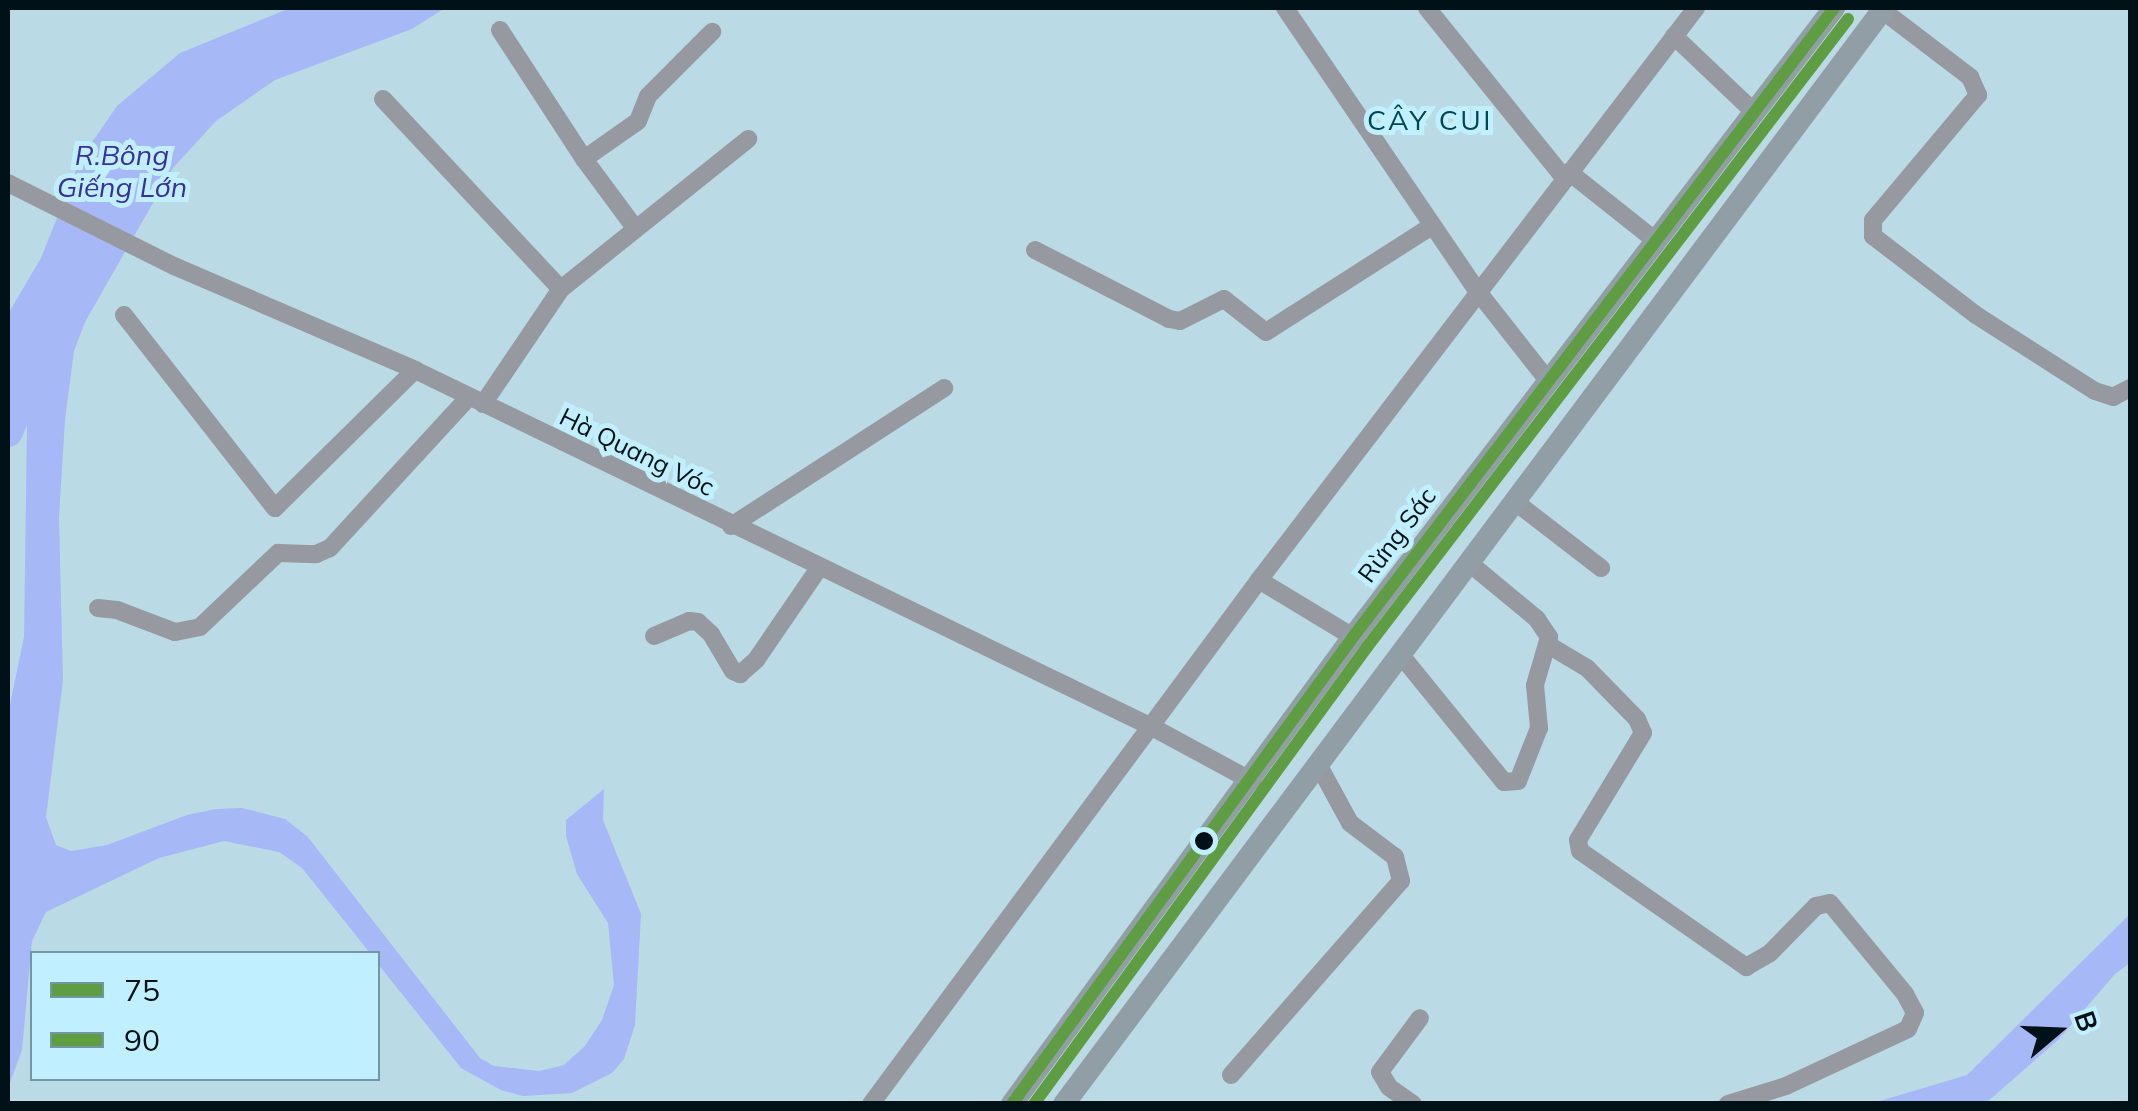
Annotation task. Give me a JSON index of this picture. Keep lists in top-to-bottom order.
{
  "streets": {
    "main road": ["Rừng Sác"],
    "street": ["Hà Quang Vóc"]
  },
  "crossings": [
    ["Hà Quang Vóc", "Rừng Sác"]
  ],
  "districts": ["CÂY CUI"],
  "water": ["R.Bông Giếng Lớn"],
  "lines": ["transit line 75", "transit line 90"],
  "legend": ["75", "90"],
  "north": "right"
}
